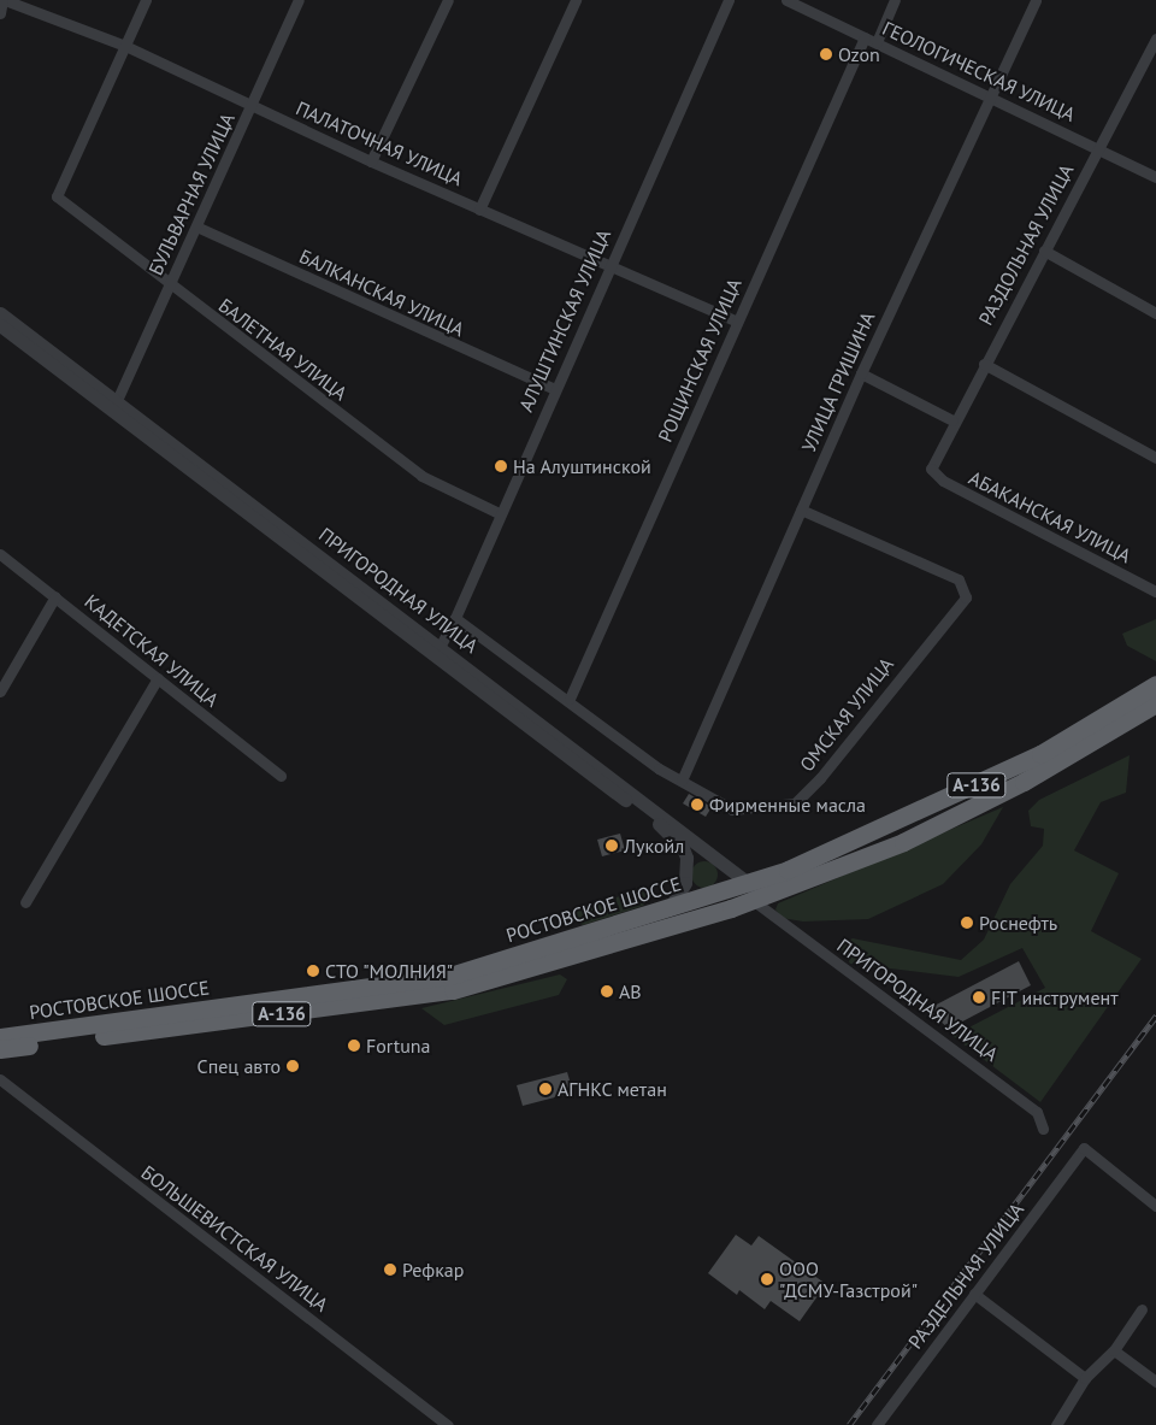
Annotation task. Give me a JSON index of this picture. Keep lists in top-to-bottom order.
{
  "streets": {
    "highway": ["А-136", "РОСТОВСКОЕ ШОССЕ"],
    "street": [
      "ГЕОЛОГИЧЕСКАЯ УЛИЦА",
      "ПАЛАТОЧНАЯ УЛИЦА",
      "БУЛЬВАРНАЯ УЛИЦА",
      "РАЗДОЛЬНАЯ УЛИЦА",
      "БАЛКАНСКАЯ УЛИЦА",
      "АЛУШТИНСКАЯ УЛИЦА",
      "БАЛЕТНАЯ УЛИЦА",
      "РОЩИНСКАЯ УЛИЦА",
      "УЛИЦА ГРИШИНА",
      "АБАКАНСКАЯ УЛИЦА",
      "ПРИГОРОДНАЯ УЛИЦА",
      "КАДЕТСКАЯ УЛИЦА",
      "ОМСКАЯ УЛИЦА",
      "БОЛЬШЕВИСТСКАЯ УЛИЦА",
      "РАЗДЕЛЬНАЯ УЛИЦА"
    ]
  },
  "crossings": [
    ["ГЕОЛОГИЧЕСКАЯ УЛИЦА", "РАЗДОЛЬНАЯ УЛИЦА"],
    ["ГЕОЛОГИЧЕСКАЯ УЛИЦА", "РОЩИНСКАЯ УЛИЦА"],
    ["ГЕОЛОГИЧЕСКАЯ УЛИЦА", "УЛИЦА ГРИШИНА"],
    ["ПАЛАТОЧНАЯ УЛИЦА", "БУЛЬВАРНАЯ УЛИЦА"],
    ["ПАЛАТОЧНАЯ УЛИЦА", "АЛУШТИНСКАЯ УЛИЦА"],
    ["ПАЛАТОЧНАЯ УЛИЦА", "БАЛЕТНАЯ УЛИЦА"],
    ["ПАЛАТОЧНАЯ УЛИЦА", "РОЩИНСКАЯ УЛИЦА"],
    ["БУЛЬВАРНАЯ УЛИЦА", "БАЛКАНСКАЯ УЛИЦА"],
    ["БУЛЬВАРНАЯ УЛИЦА", "БАЛЕТНАЯ УЛИЦА"],
    ["БУЛЬВАРНАЯ УЛИЦА", "ПРИГОРОДНАЯ УЛИЦА"],
    ["РАЗДОЛЬНАЯ УЛИЦА", "АБАКАНСКАЯ УЛИЦА"],
    ["БАЛКАНСКАЯ УЛИЦА", "АЛУШТИНСКАЯ УЛИЦА"],
    ["АЛУШТИНСКАЯ УЛИЦА", "БАЛЕТНАЯ УЛИЦА"],
    ["АЛУШТИНСКАЯ УЛИЦА", "ПРИГОРОДНАЯ УЛИЦА"],
    ["РОЩИНСКАЯ УЛИЦА", "ПРИГОРОДНАЯ УЛИЦА"],
    ["УЛИЦА ГРИШИНА", "ПРИГОРОДНАЯ УЛИЦА"],
    ["УЛИЦА ГРИШИНА", "ОМСКАЯ УЛИЦА"],
    ["ПРИГОРОДНАЯ УЛИЦА", "ОМСКАЯ УЛИЦА"],
    ["ПРИГОРОДНАЯ УЛИЦА", "РОСТОВСКОЕ ШОССЕ"]
  ],
  "places": [
    "Ozon",
    "На Алуштинской",
    "Фирменные масла",
    "Лукойл",
    "Роснефть",
    "СТО \"МОЛНИЯ\"",
    "АВ",
    "FIT инструмент",
    "Fortuna",
    "Спец авто",
    "АГНКС метан",
    "Рефкар",
    "ООО \"ДСМУ-Газстрой\""
  ]
}
